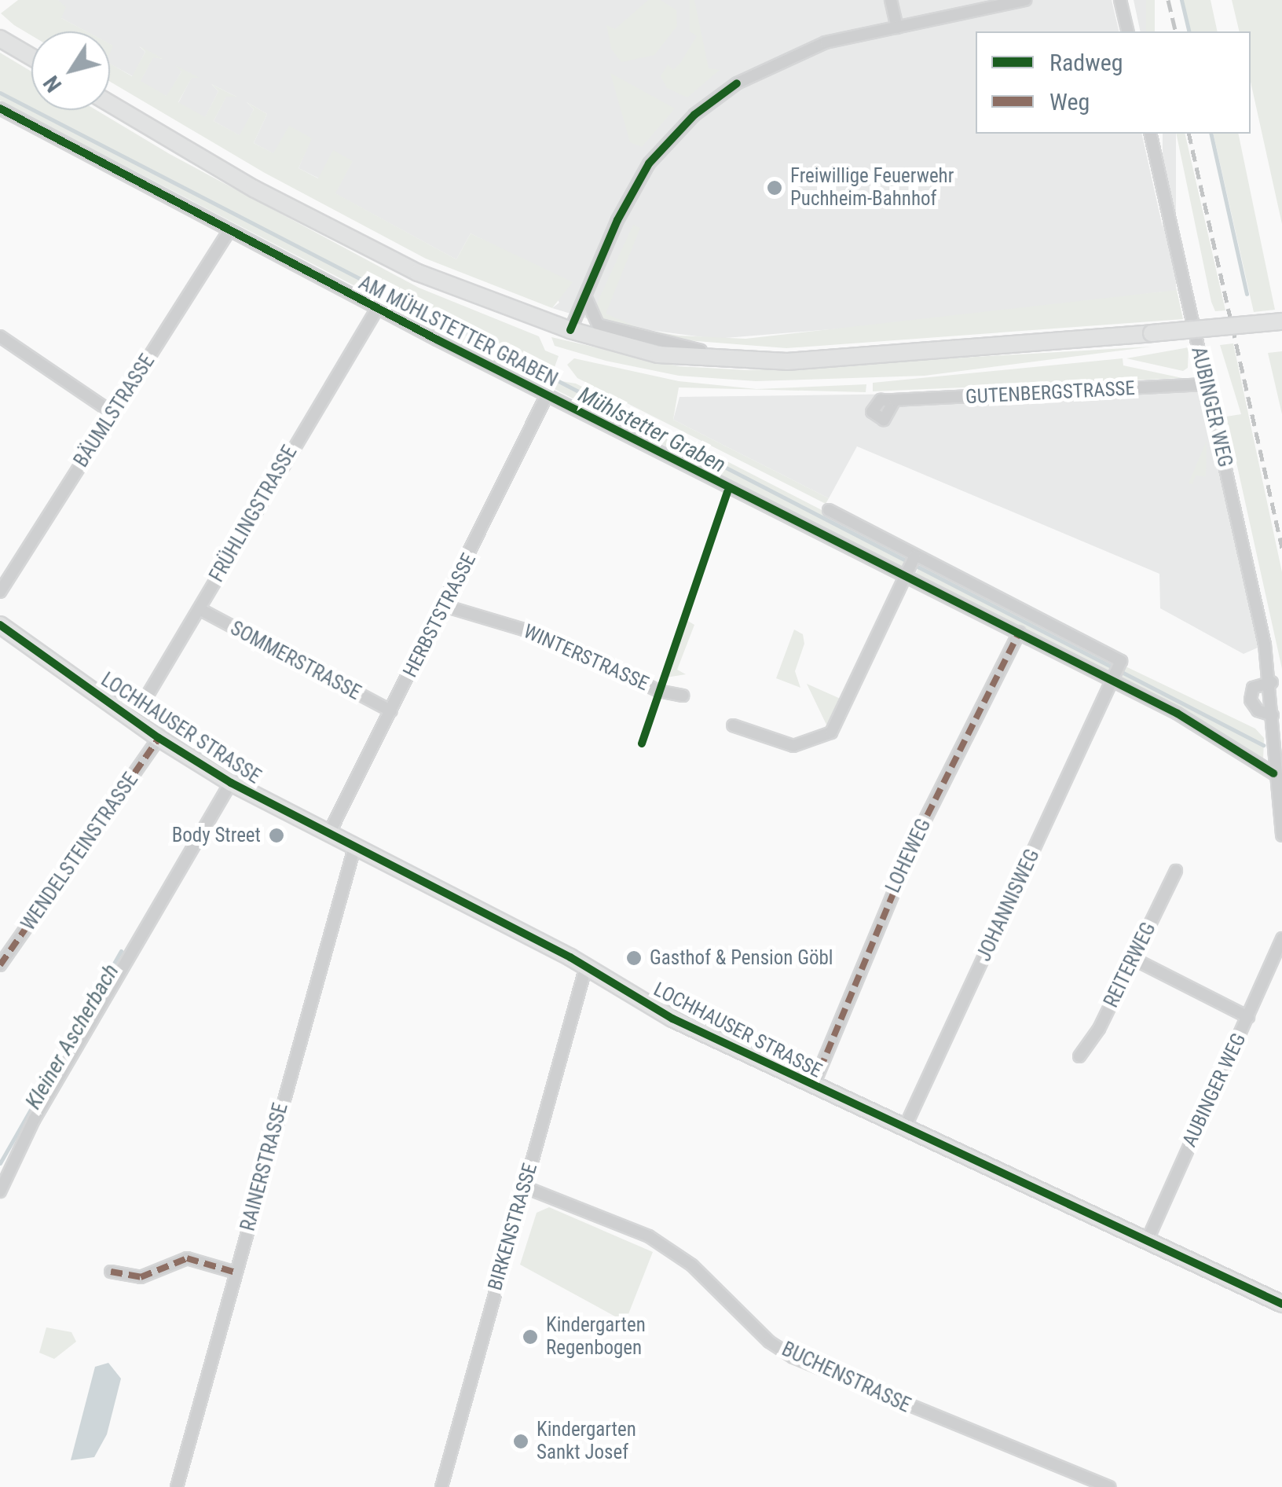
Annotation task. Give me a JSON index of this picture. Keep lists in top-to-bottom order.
{
  "streets": {
    "street": [
      "AM MÜHLSTETTER GRABEN",
      "GUTENBERGSTRASSE",
      "AUBINGER WEG",
      "BÄUMLSTRASSE",
      "FRÜHLINGSTRASSE",
      "HERBSTSTRASSE",
      "WINTERSTRASSE",
      "SOMMERSTRASSE",
      "LOCHHAUSER STRASSE",
      "WENDELSTEINSTRASSE",
      "LOHEWEG",
      "JOHANNISWEG",
      "REITERWEG",
      "RAINERSTRASSE",
      "BIRKENSTRASSE",
      "BUCHENSTRASSE"
    ]
  },
  "crossings": [
    ["AM MÜHLSTETTER GRABEN", "AUBINGER WEG"],
    ["AM MÜHLSTETTER GRABEN", "BÄUMLSTRASSE"],
    ["AM MÜHLSTETTER GRABEN", "FRÜHLINGSTRASSE"],
    ["AM MÜHLSTETTER GRABEN", "HERBSTSTRASSE"],
    ["AM MÜHLSTETTER GRABEN", "LOHEWEG"],
    ["AM MÜHLSTETTER GRABEN", "JOHANNISWEG"],
    ["GUTENBERGSTRASSE", "AUBINGER WEG"],
    ["AUBINGER WEG", "LOCHHAUSER STRASSE"],
    ["FRÜHLINGSTRASSE", "SOMMERSTRASSE"],
    ["FRÜHLINGSTRASSE", "LOCHHAUSER STRASSE"],
    ["HERBSTSTRASSE", "WINTERSTRASSE"],
    ["HERBSTSTRASSE", "SOMMERSTRASSE"],
    ["HERBSTSTRASSE", "LOCHHAUSER STRASSE"],
    ["LOCHHAUSER STRASSE", "WENDELSTEINSTRASSE"],
    ["LOCHHAUSER STRASSE", "LOHEWEG"],
    ["LOCHHAUSER STRASSE", "JOHANNISWEG"],
    ["LOCHHAUSER STRASSE", "RAINERSTRASSE"],
    ["LOCHHAUSER STRASSE", "BIRKENSTRASSE"],
    ["BIRKENSTRASSE", "BUCHENSTRASSE"]
  ],
  "water": ["Mühlstetter Graben", "Kleiner Ascherbach"],
  "places": [
    "Freiwillige Feuerwehr Puchheim-Bahnhof",
    "Body Street",
    "Gasthof & Pension Göbl",
    "Kindergarten Regenbogen",
    "Kindergarten Sankt Josef"
  ],
  "legend": ["Radweg", "Weg"],
  "north": "bottom left"
}
